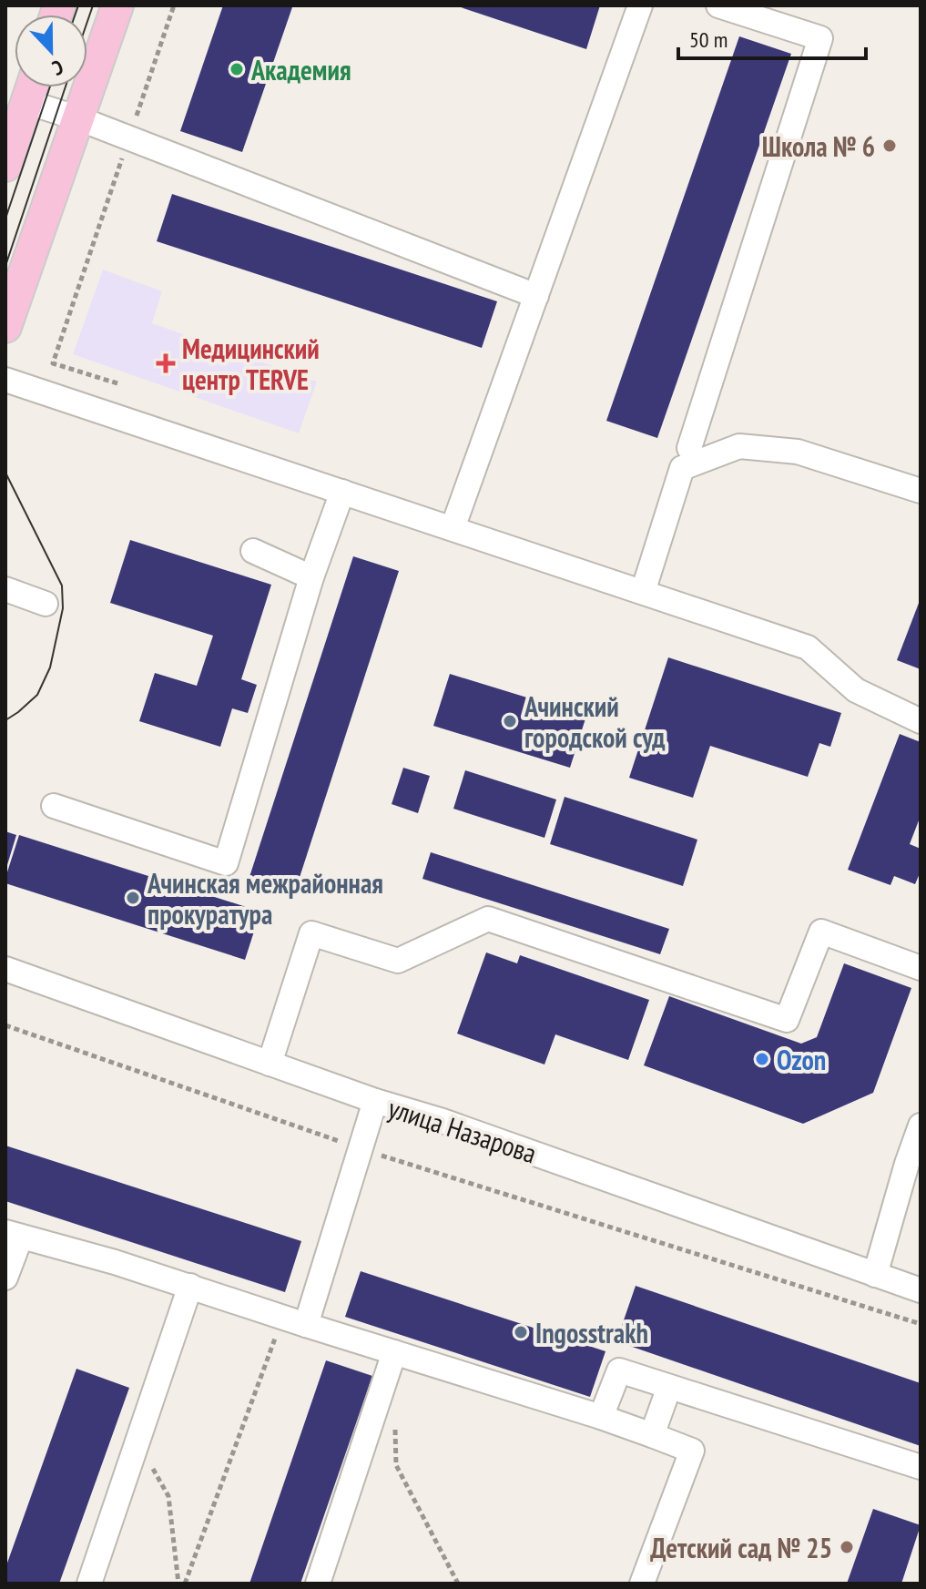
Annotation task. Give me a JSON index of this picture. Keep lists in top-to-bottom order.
{
  "streets": {
    "street": ["улица Назарова"]
  },
  "places": {
    "other": [
      "Академия",
      "Школа № 6",
      "Ачинский городской суд",
      "Ачинская межрайонная прокуратура",
      "Ozon",
      "Ingosstrakh",
      "Детский сад № 25"
    ],
    "health": ["Медицинский центр TERVE"]
  },
  "scale_bar": "50 m",
  "north": "bottom"
}
